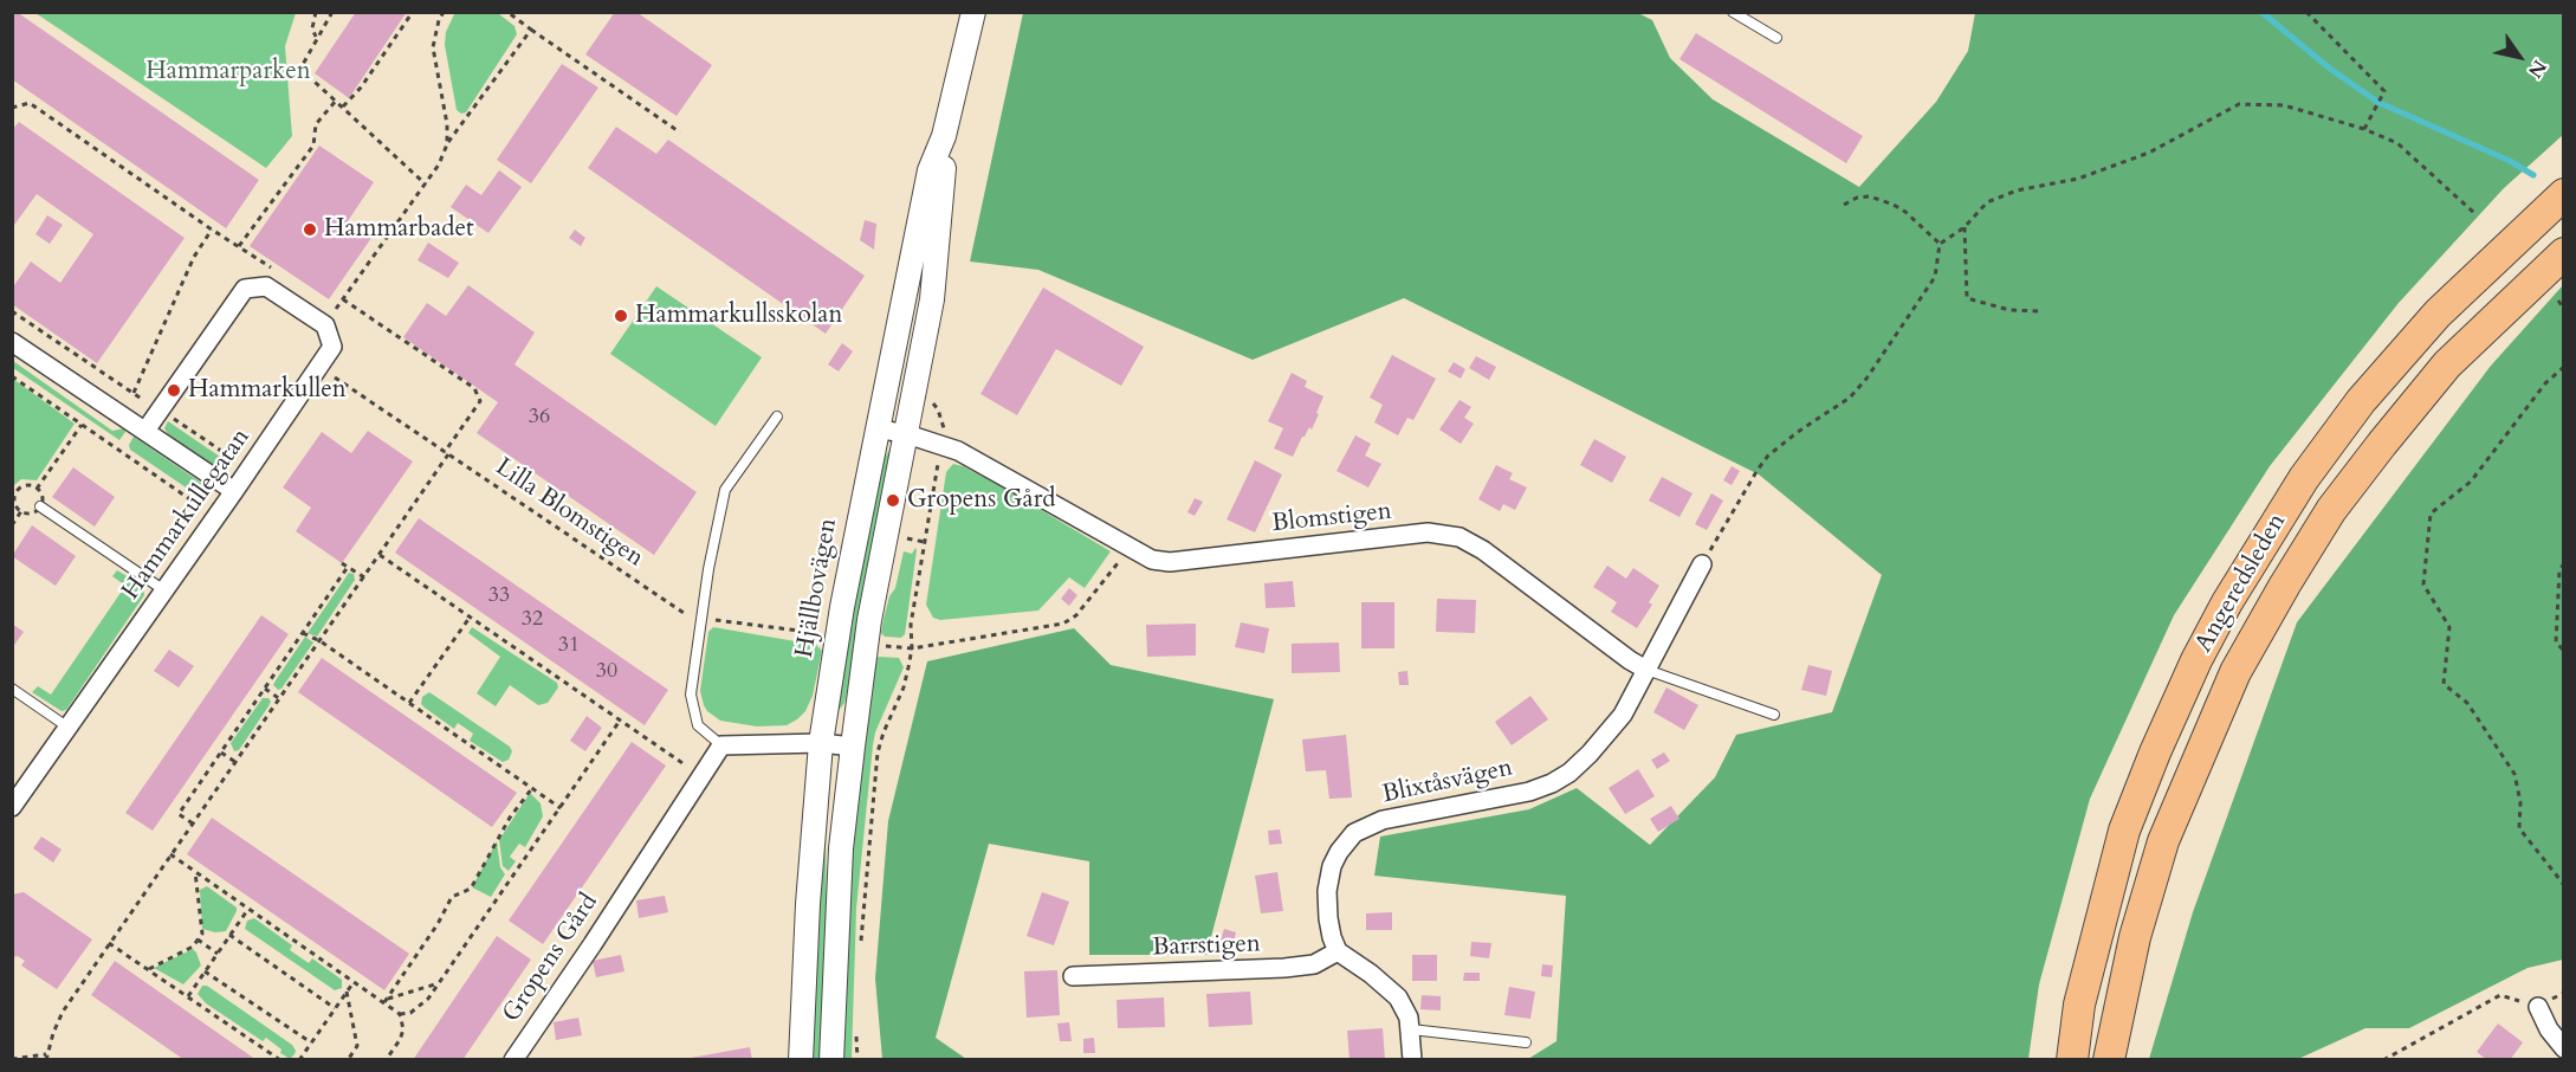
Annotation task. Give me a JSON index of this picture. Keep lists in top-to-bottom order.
{
  "streets": {
    "highway": ["Angeredsleden"],
    "street": [
      "Hammarkullegatan",
      "Blomstigen",
      "Hjällbovägen",
      "Blixtåsvägen",
      "Barrstigen",
      "Gropens Gård"
    ],
    "path": ["Lilla Blomstigen"]
  },
  "crossings": [
    ["Lilla Blomstigen", "Hammarkullegatan"],
    ["Blomstigen", "Hjällbovägen"],
    ["Blomstigen", "Blixtåsvägen"],
    ["Blixtåsvägen", "Barrstigen"]
  ],
  "parks": ["Hammarparken"],
  "places": [
    "Hammarbadet",
    "Hammarkullsskolan",
    "Hammarkullen",
    "Gropens Gård"
  ],
  "house_numbers": [
    "36",
    "33",
    "32",
    "31",
    "30"
  ],
  "north": "bottom right"
}
